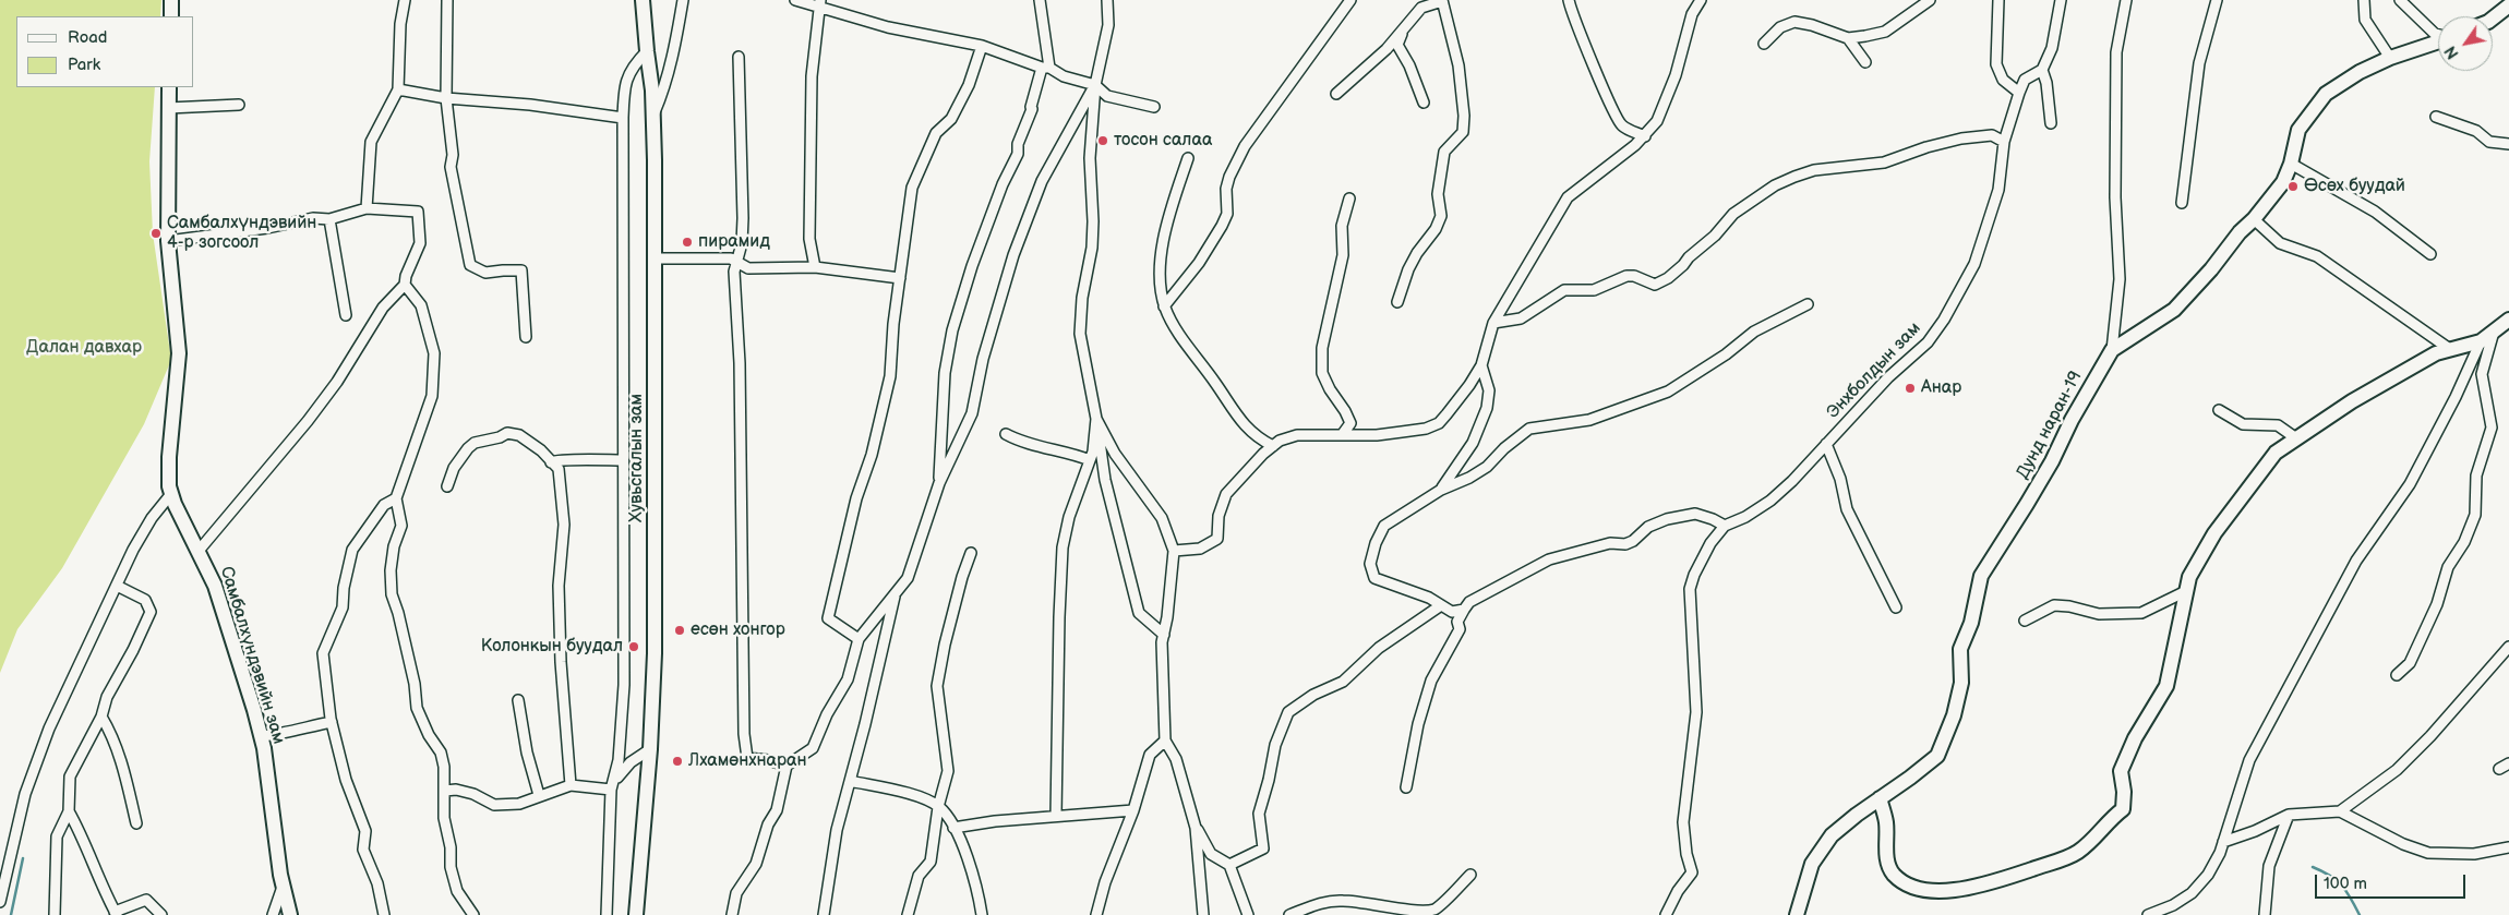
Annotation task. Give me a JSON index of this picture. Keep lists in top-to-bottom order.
{
  "streets": {
    "street": [
      "Энхболдын зам",
      "Дунд наран-19",
      "Хувьсгалын зам",
      "Самбалхүндэвийн зам"
    ]
  },
  "parks": ["Далан давхар"],
  "places": [
    "тосон салаа",
    "Өсөх буудай",
    "Самбалхүндэвийн 4-р зогсоол",
    "пирамид",
    "Анар",
    "есөн хонгор",
    "Колонкын буудал",
    "Лхамөнхнаран"
  ],
  "legend": ["Road", "Park"],
  "scale_bar": "100 m",
  "north": "bottom left"
}
